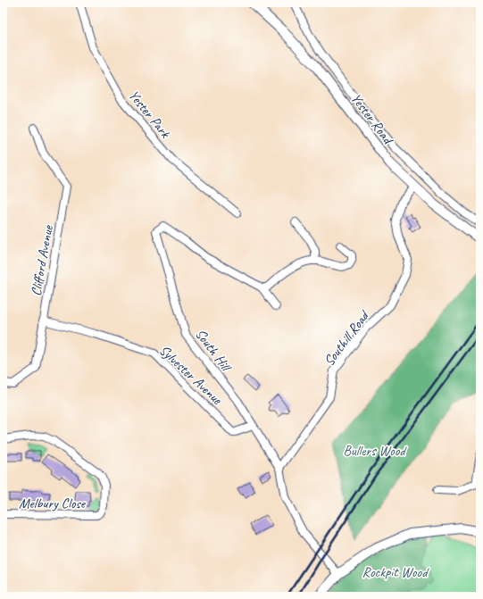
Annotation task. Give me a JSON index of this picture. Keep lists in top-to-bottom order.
{
  "streets": {
    "street": [
      "Yester Park",
      "Yester Road",
      "Clifford Avenue",
      "Southill Road",
      "South Hill",
      "Sylvester Avenue",
      "Melbury Close"
    ]
  },
  "crossings": [
    ["Yester Road", "Southill Road"],
    ["Clifford Avenue", "Sylvester Avenue"],
    ["Southill Road", "South Hill"],
    ["South Hill", "Sylvester Avenue"]
  ],
  "parks": ["Bullers Wood", "Rockpit Wood"]
}
